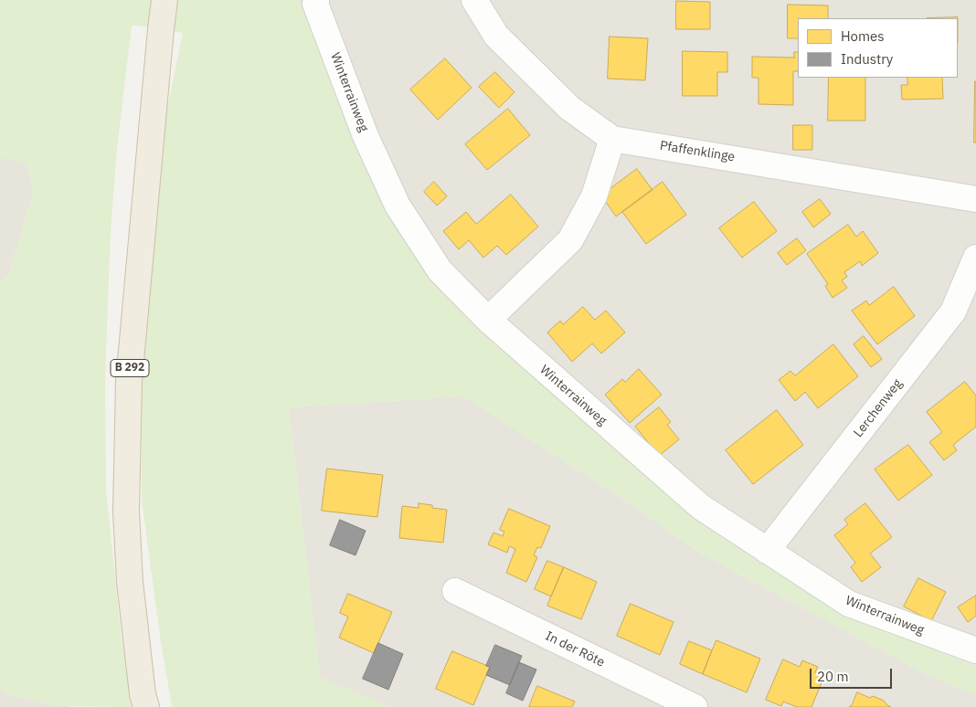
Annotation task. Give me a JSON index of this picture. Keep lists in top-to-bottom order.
{
  "streets": {
    "highway": ["B 292"],
    "street": [
      "Winterrainweg",
      "Pfaffenklinge",
      "Lerchenweg",
      "In der Röte"
    ]
  },
  "crossings": [
    ["Winterrainweg", "Lerchenweg"]
  ],
  "legend": ["Homes", "Industry"],
  "scale_bar": "20 m"
}
